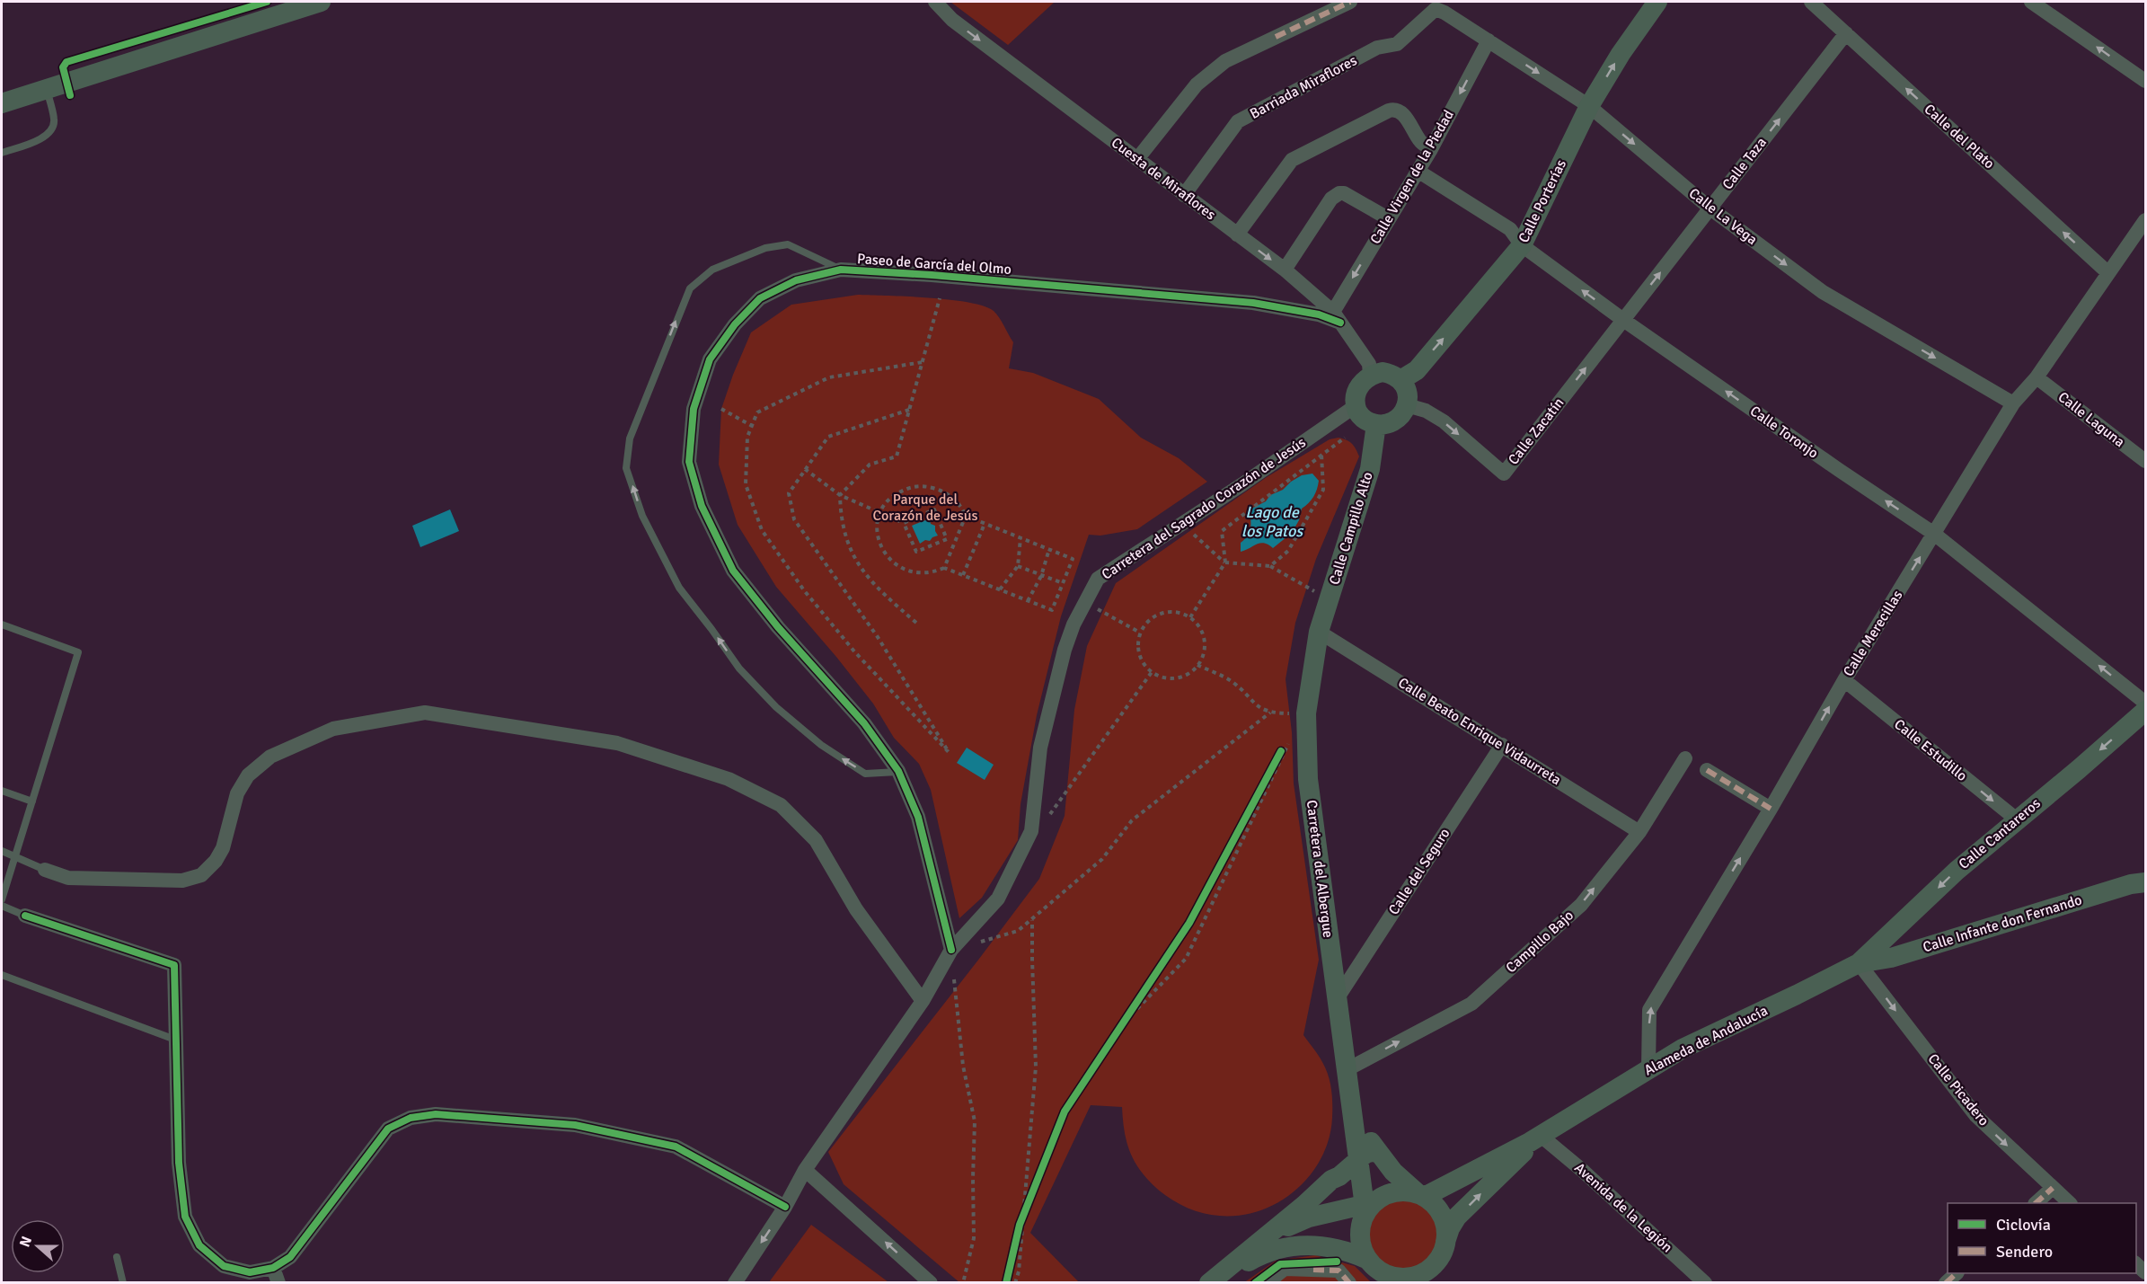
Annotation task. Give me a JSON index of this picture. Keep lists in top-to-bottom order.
{
  "streets": {
    "street": [
      "Barriada Miraflores",
      "Calle del Plato",
      "Calle Taza",
      "Calle Virgen de la Piedad",
      "Cuesta de Miraflores",
      "Calle Porterías",
      "Calle La Vega",
      "Paseo de García del Olmo",
      "Calle Laguna",
      "Calle Zacatín",
      "Calle Toronjo",
      "Carretera del Sagrado Corazón de Jesús",
      "Calle Campillo Alto",
      "Calle Merecillas",
      "Calle Beato Enrique Vidaurreta",
      "Calle Estudillo",
      "Calle Cantareros",
      "Carretera del Albergue",
      "Calle del Seguro",
      "Calle Infante don Fernando",
      "Campillo Bajo",
      "Alameda de Andalucía",
      "Calle Picadero",
      "Avenida de la Legión"
    ]
  },
  "crossings": [
    ["Barriada Miraflores", "Cuesta de Miraflores"],
    ["Barriada Miraflores", "Calle La Vega"],
    ["Calle del Plato", "Calle Taza"],
    ["Calle del Plato", "Calle Merecillas"],
    ["Calle Taza", "Calle La Vega"],
    ["Calle Taza", "Calle Zacatín"],
    ["Calle Taza", "Calle Toronjo"],
    ["Calle Virgen de la Piedad", "Cuesta de Miraflores"],
    ["Calle Virgen de la Piedad", "Calle La Vega"],
    ["Calle Virgen de la Piedad", "Paseo de García del Olmo"],
    ["Calle Virgen de la Piedad", "Calle Toronjo"],
    ["Cuesta de Miraflores", "Calle Porterías"],
    ["Cuesta de Miraflores", "Paseo de García del Olmo"],
    ["Cuesta de Miraflores", "Calle Zacatín"],
    ["Cuesta de Miraflores", "Carretera del Sagrado Corazón de Jesús"],
    ["Cuesta de Miraflores", "Calle Campillo Alto"],
    ["Calle Porterías", "Calle La Vega"],
    ["Calle Porterías", "Calle Zacatín"],
    ["Calle Porterías", "Calle Toronjo"],
    ["Calle Porterías", "Carretera del Sagrado Corazón de Jesús"],
    ["Calle Porterías", "Calle Campillo Alto"],
    ["Calle La Vega", "Calle Merecillas"],
    ["Paseo de García del Olmo", "Carretera del Sagrado Corazón de Jesús"],
    ["Calle Laguna", "Calle Merecillas"],
    ["Calle Zacatín", "Calle Toronjo"],
    ["Calle Zacatín", "Carretera del Sagrado Corazón de Jesús"],
    ["Calle Zacatín", "Calle Campillo Alto"],
    ["Calle Toronjo", "Calle Merecillas"],
    ["Carretera del Sagrado Corazón de Jesús", "Calle Campillo Alto"],
    ["Calle Campillo Alto", "Calle Beato Enrique Vidaurreta"],
    ["Calle Campillo Alto", "Carretera del Albergue"],
    ["Calle Merecillas", "Calle Estudillo"],
    ["Calle Merecillas", "Alameda de Andalucía"],
    ["Calle Beato Enrique Vidaurreta", "Carretera del Albergue"],
    ["Calle Beato Enrique Vidaurreta", "Calle del Seguro"],
    ["Calle Beato Enrique Vidaurreta", "Campillo Bajo"],
    ["Calle Estudillo", "Calle Cantareros"],
    ["Calle Cantareros", "Calle Infante don Fernando"],
    ["Calle Cantareros", "Alameda de Andalucía"],
    ["Calle Cantareros", "Calle Picadero"],
    ["Carretera del Albergue", "Calle del Seguro"],
    ["Carretera del Albergue", "Campillo Bajo"],
    ["Carretera del Albergue", "Alameda de Andalucía"],
    ["Calle Infante don Fernando", "Alameda de Andalucía"],
    ["Calle Infante don Fernando", "Calle Picadero"],
    ["Alameda de Andalucía", "Calle Picadero"],
    ["Alameda de Andalucía", "Avenida de la Legión"]
  ],
  "one_way": [
    "Calle del Plato",
    "Calle Taza",
    "Calle Virgen de la Piedad",
    "Cuesta de Miraflores",
    "Calle Porterías",
    "Calle La Vega",
    "Calle Toronjo",
    "Calle Merecillas",
    "Calle Estudillo",
    "Calle Cantareros",
    "Campillo Bajo",
    "Calle Picadero"
  ],
  "water": ["Lago de los Patos"],
  "parks": ["Parque del Corazón de Jesús"],
  "legend": ["Ciclovía", "Sendero"],
  "north": "left"
}
